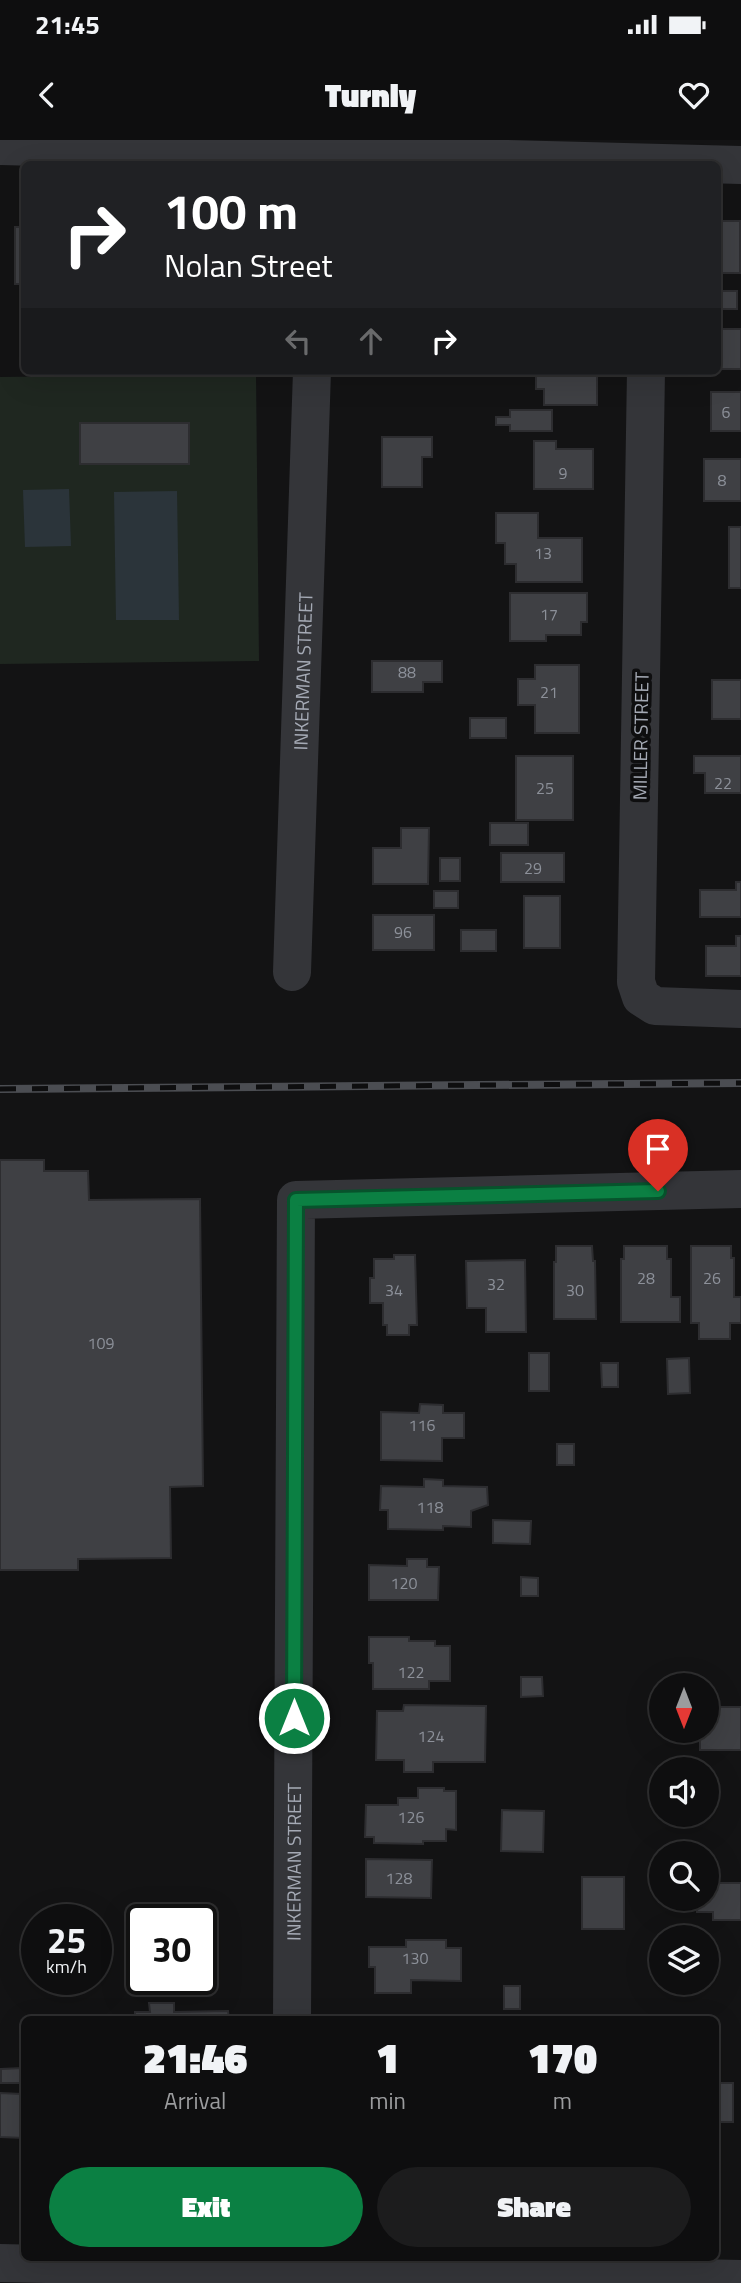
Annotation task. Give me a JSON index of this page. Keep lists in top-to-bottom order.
{
  "streets": {
    "street": ["INKERMAN STREET", "MILLER STREET"]
  },
  "house_numbers": [
    "6",
    "9",
    "8",
    "13",
    "17",
    "88",
    "21",
    "22",
    "25",
    "29",
    "96",
    "28",
    "26",
    "32",
    "34",
    "30",
    "109",
    "116",
    "118",
    "120",
    "122",
    "124",
    "126",
    "128",
    "130"
  ],
  "north": "bottom",
  "page": {
    "status": "21:45",
    "header": "Turnly",
    "turn": ["100 m", "Nolan Street"],
    "speed": "25 km/h",
    "limit": "30",
    "eta": [
      "21:46",
      "Arrival",
      "1",
      "min",
      "170",
      "m"
    ],
    "buttons": ["Exit", "Share"]
  }
}
